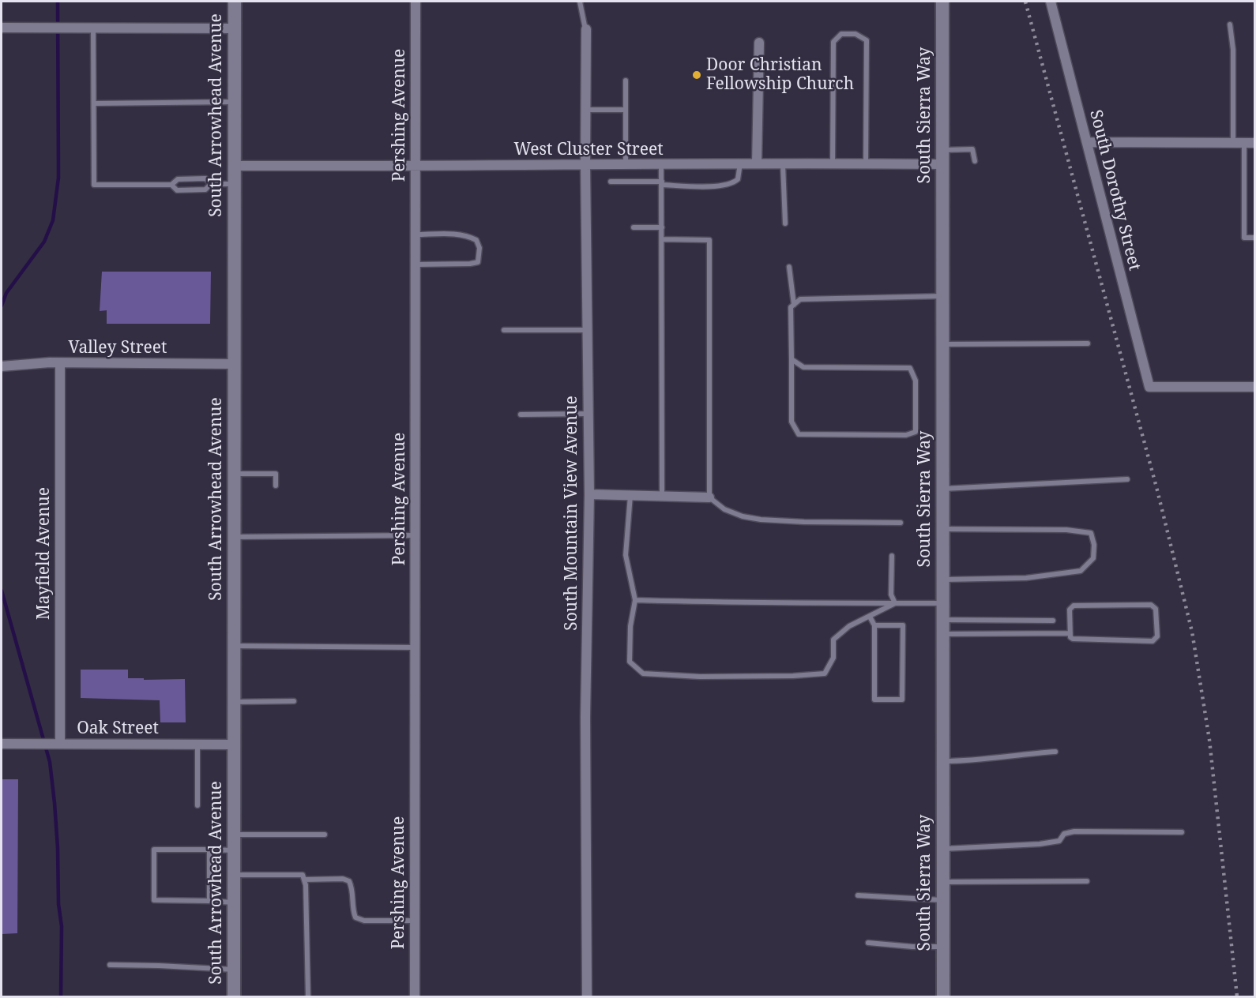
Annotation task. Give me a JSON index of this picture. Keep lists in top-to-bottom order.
{
  "streets": {
    "street": [
      "South Arrowhead Avenue",
      "Pershing Avenue",
      "South Sierra Way",
      "West Cluster Street",
      "South Dorothy Street",
      "Valley Street",
      "South Mountain View Avenue",
      "Mayfield Avenue",
      "Oak Street"
    ]
  },
  "crossings": [
    ["South Arrowhead Avenue", "West Cluster Street"],
    ["South Arrowhead Avenue", "Valley Street"],
    ["South Arrowhead Avenue", "Oak Street"],
    ["Pershing Avenue", "West Cluster Street"],
    ["South Sierra Way", "West Cluster Street"],
    ["West Cluster Street", "South Mountain View Avenue"],
    ["Valley Street", "Mayfield Avenue"],
    ["Mayfield Avenue", "Oak Street"]
  ],
  "places": ["Door Christian Fellowship Church"]
}
